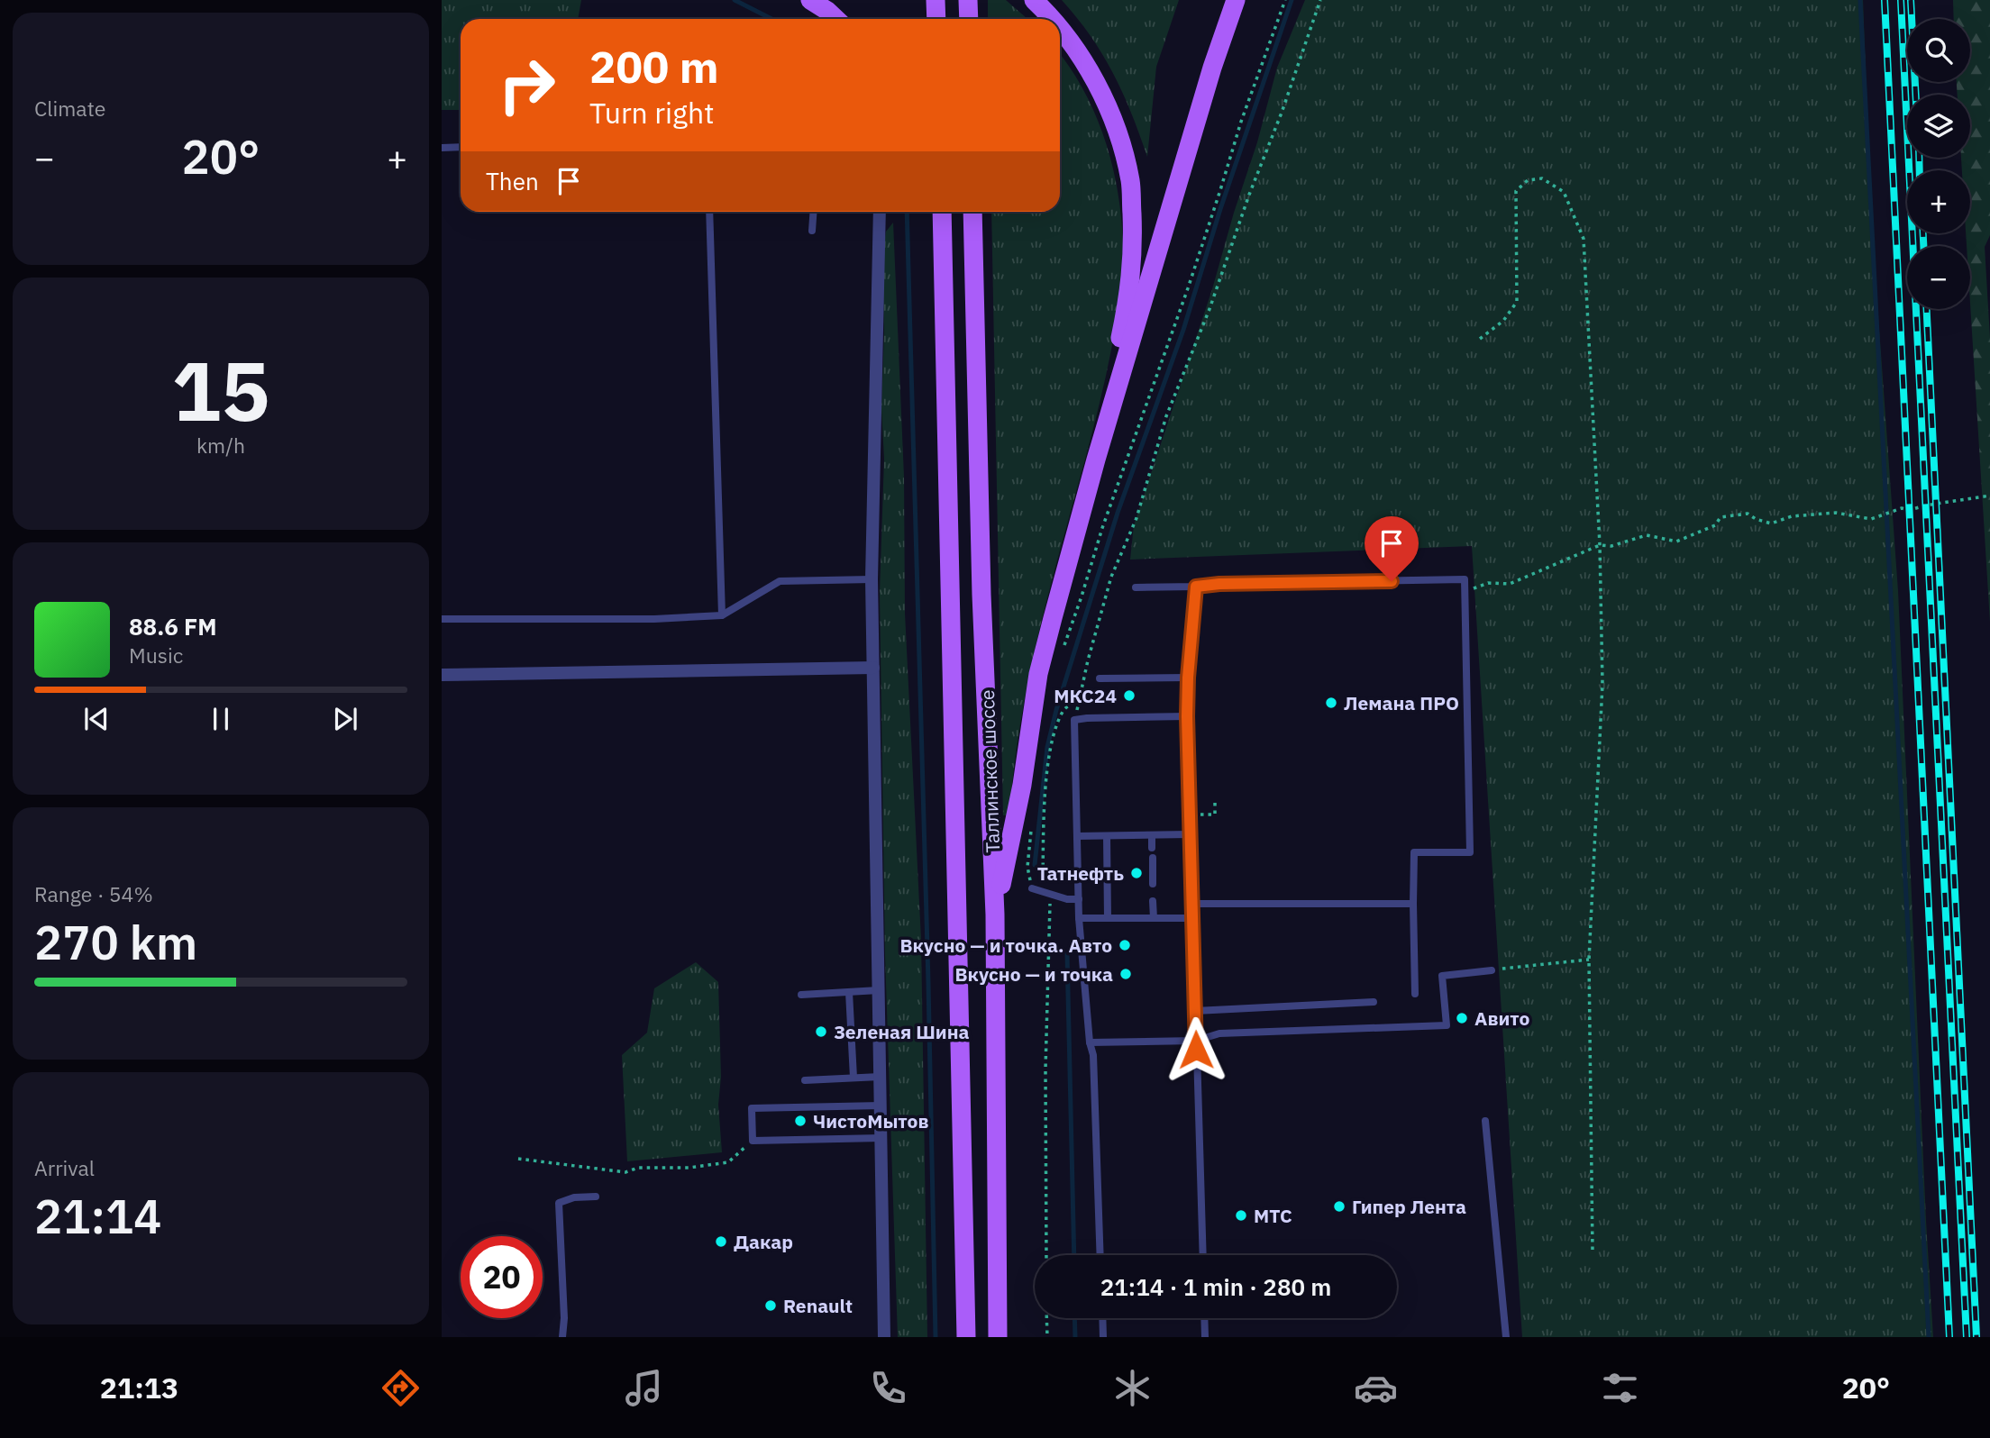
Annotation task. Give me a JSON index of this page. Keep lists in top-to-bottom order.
{
  "streets": {
    "main road": ["Таллинское шоссе"]
  },
  "places": [
    "МКС24",
    "Лемана ПРО",
    "Татнефть",
    "Вкусно — и точка. Авто",
    "Вкусно — и точка",
    "Авито",
    "Зеленая Шина",
    "ЧистоМытов",
    "Гипер Лента",
    "МТС",
    "Дакар",
    "Renault"
  ],
  "page": {
    "tile": [
      "Climate",
      ["15", "km/h"],
      ["Range · 54%", "270 km"],
      ["Arrival", "21:14"]
    ],
    "map_buttons": ["+", "−"],
    "turn": ["200 m", "Turn right"],
    "heat": ["−", "20°", "+"],
    "then": "Then",
    "song": ["88.6 FM", "Music"],
    "limit": "20",
    "trip": "21:14 · 1 min · 280 m",
    "tabs": ["21:13", "20°"]
  }
}
